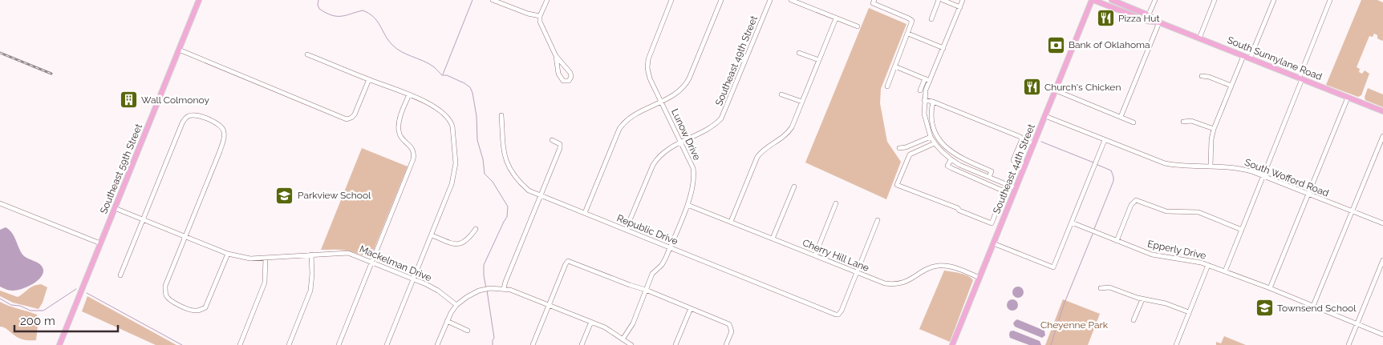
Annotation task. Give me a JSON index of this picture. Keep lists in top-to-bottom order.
{
  "streets": {
    "main road": ["South Sunnylane Road", "Southeast 59th Street", "Southeast 44th Street"],
    "street": [
      "Southeast 49th Street",
      "Lunow Drive",
      "South Wofford Road",
      "Republic Drive",
      "Epperly Drive",
      "Cherry Hill Lane",
      "Mackelman Drive"
    ]
  },
  "crossings": [
    ["South Sunnylane Road", "Southeast 44th Street"],
    ["Southeast 49th Street", "Lunow Drive"],
    ["Southeast 49th Street", "Republic Drive"],
    ["Lunow Drive", "Republic Drive"],
    ["Lunow Drive", "Cherry Hill Lane"],
    ["Southeast 59th Street", "Mackelman Drive"],
    ["Southeast 44th Street", "South Wofford Road"],
    ["Southeast 44th Street", "Cherry Hill Lane"],
    ["Republic Drive", "Cherry Hill Lane"]
  ],
  "parks": ["Cheyenne Park"],
  "places": {
    "restaurant": ["Pizza Hut", "Church's Chicken"],
    "bank": ["Bank of Oklahoma"],
    "building": ["Wall Colmonoy"],
    "school or university": ["Parkview School", "Townsend School"]
  },
  "scale_bar": "200 m"
}
